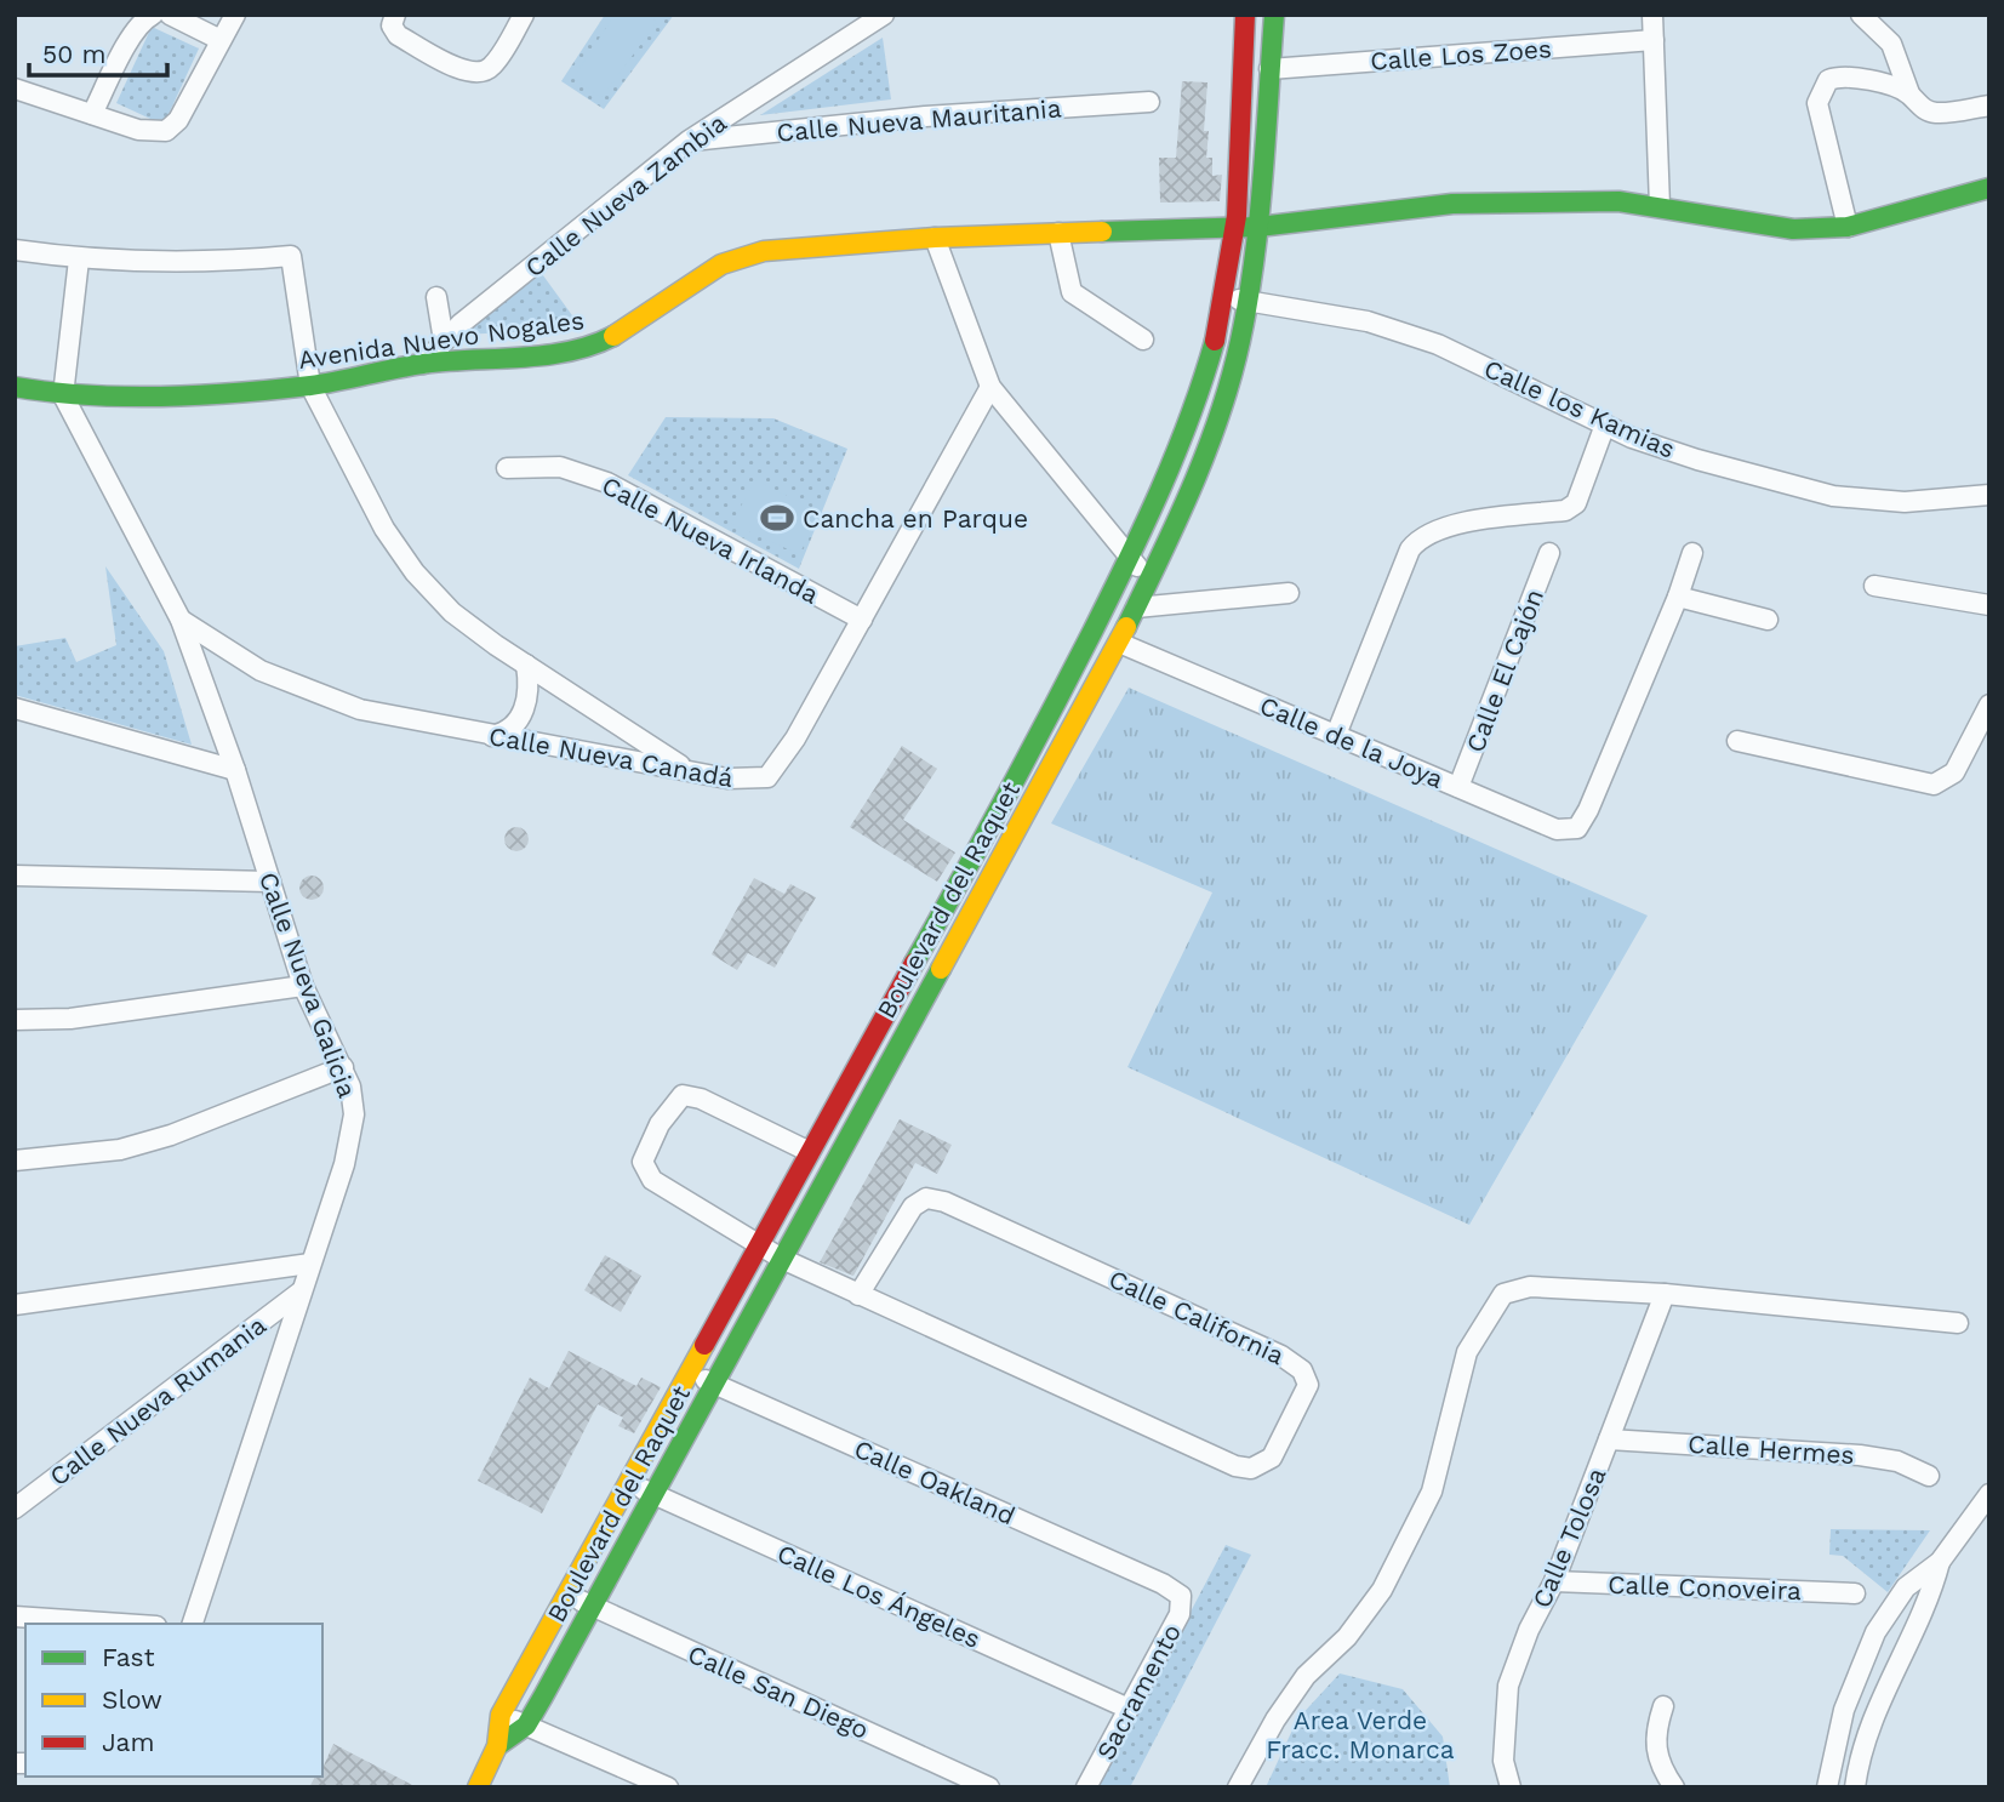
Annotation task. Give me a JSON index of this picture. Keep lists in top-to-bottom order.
{
  "streets": {
    "street": [
      "Calle Los Zoes",
      "Calle Nueva Mauritania",
      "Calle Nueva Zambia",
      "Avenida Nuevo Nogales",
      "Calle los Kamias",
      "Calle Nueva Irlanda",
      "Calle El Cajón",
      "Calle de la Joya",
      "Calle Nueva Canadá",
      "Boulevard del Raquet",
      "Calle Nueva Galicia",
      "Calle California",
      "Calle Nueva Rumania",
      "Calle Hermes",
      "Calle Oakland",
      "Calle Tolosa",
      "Calle Conoveira",
      "Calle Los Ángeles",
      "Calle San Diego",
      "Sacramento"
    ]
  },
  "crossings": [
    ["Calle Los Zoes", "Boulevard del Raquet"],
    ["Calle Nueva Mauritania", "Calle Nueva Zambia"],
    ["Calle Nueva Zambia", "Avenida Nuevo Nogales"],
    ["Avenida Nuevo Nogales", "Boulevard del Raquet"],
    ["Avenida Nuevo Nogales", "Calle Nueva Galicia"],
    ["Calle los Kamias", "Boulevard del Raquet"],
    ["Calle Nueva Irlanda", "Calle Nueva Canadá"],
    ["Calle El Cajón", "Calle de la Joya"],
    ["Calle de la Joya", "Boulevard del Raquet"],
    ["Calle Nueva Canadá", "Calle Nueva Galicia"],
    ["Boulevard del Raquet", "Calle California"],
    ["Boulevard del Raquet", "Calle Oakland"],
    ["Boulevard del Raquet", "Calle Los Ángeles"],
    ["Boulevard del Raquet", "Calle San Diego"],
    ["Calle Nueva Galicia", "Calle Nueva Rumania"],
    ["Calle Hermes", "Calle Tolosa"],
    ["Calle Oakland", "Sacramento"],
    ["Calle Tolosa", "Calle Conoveira"],
    ["Calle Los Ángeles", "Sacramento"]
  ],
  "parks": ["Area Verde Fracc. Monarca"],
  "places": {
    "sports": ["Cancha en Parque"]
  },
  "legend": ["Fast", "Slow", "Jam"],
  "scale_bar": "50 m"
}
